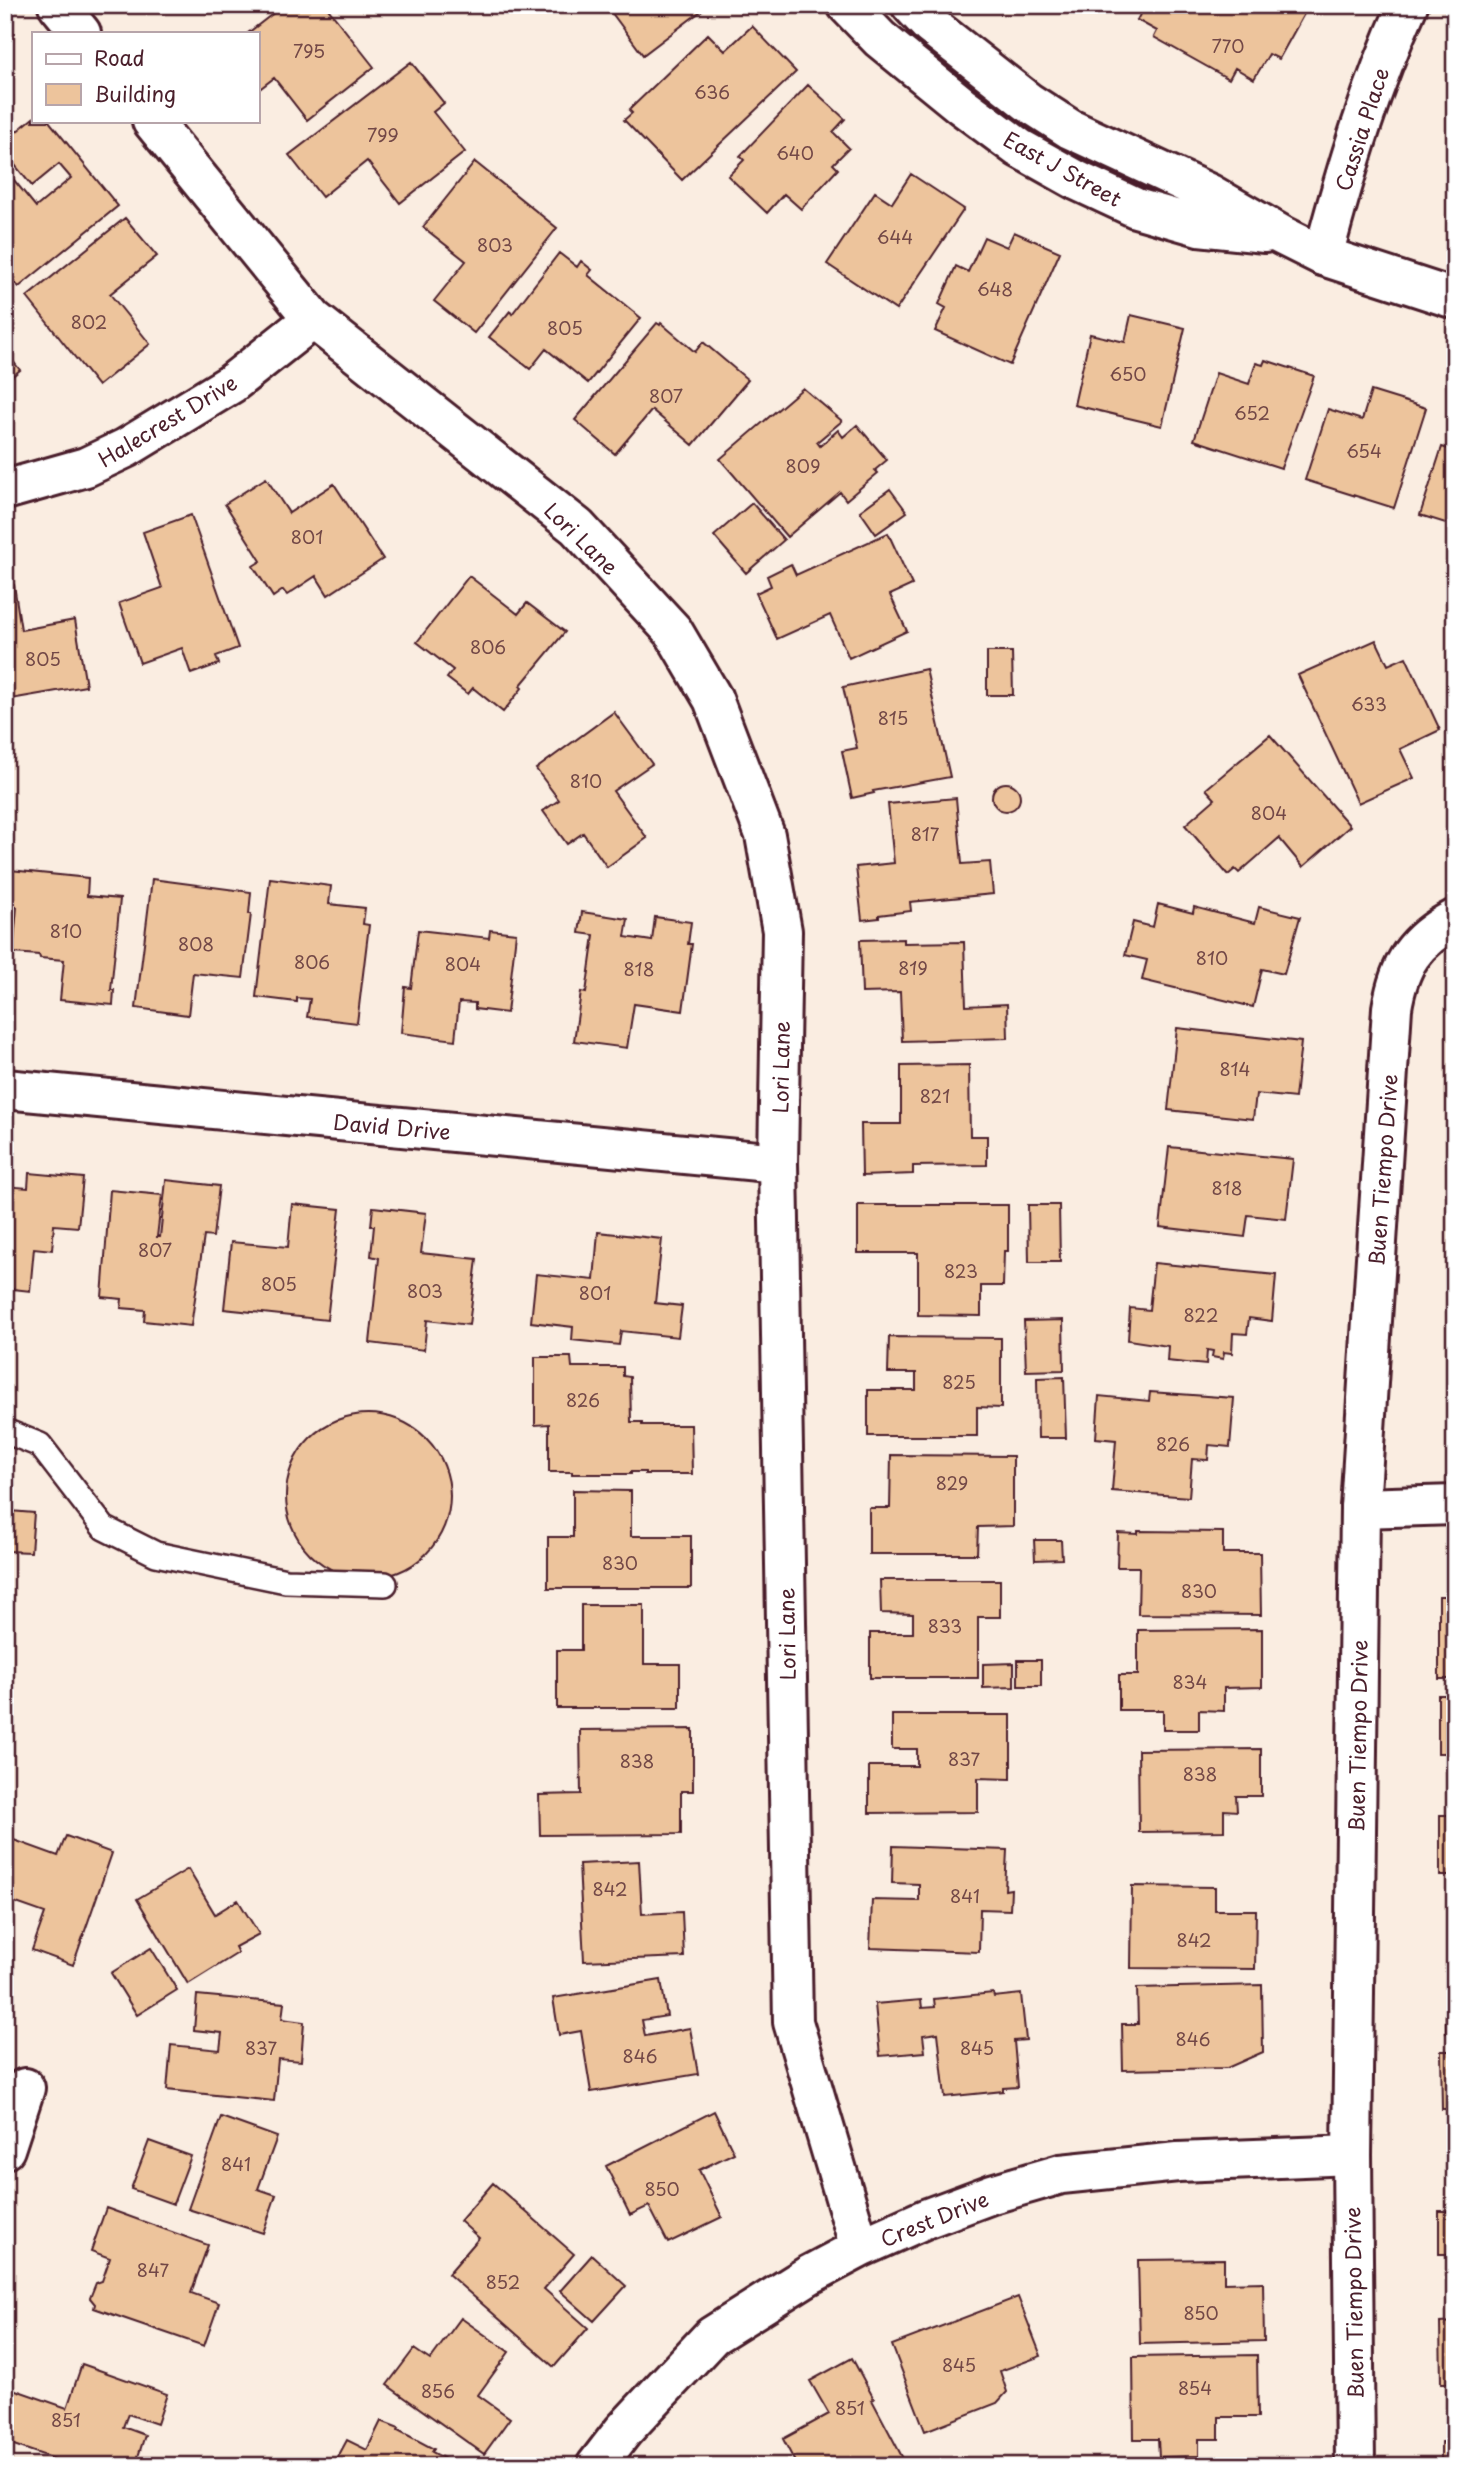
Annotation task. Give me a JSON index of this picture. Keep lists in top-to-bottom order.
{
  "streets": {
    "street": [
      "Cassia Place",
      "East J Street",
      "Halecrest Drive",
      "Lori Lane",
      "David Drive",
      "Buen Tiempo Drive",
      "Crest Drive"
    ]
  },
  "crossings": [
    ["Cassia Place", "East J Street"],
    ["Halecrest Drive", "Lori Lane"],
    ["Lori Lane", "David Drive"],
    ["Lori Lane", "Crest Drive"],
    ["Buen Tiempo Drive", "Crest Drive"]
  ],
  "house_numbers": [
    "770",
    "795",
    "636",
    "799",
    "640",
    "644",
    "803",
    "648",
    "802",
    "805",
    "650",
    "807",
    "652",
    "654",
    "809",
    "801",
    "806",
    "805",
    "633",
    "815",
    "810",
    "804",
    "817",
    "810",
    "808",
    "810",
    "806",
    "804",
    "819",
    "818",
    "814",
    "821",
    "818",
    "807",
    "823",
    "805",
    "803",
    "801",
    "822",
    "825",
    "826",
    "826",
    "829",
    "830",
    "830",
    "833",
    "834",
    "837",
    "838",
    "838",
    "842",
    "841",
    "842",
    "846",
    "837",
    "845",
    "846",
    "841",
    "850",
    "847",
    "852",
    "850",
    "845",
    "854",
    "856",
    "851",
    "851"
  ],
  "legend": ["Road", "Building"]
}
